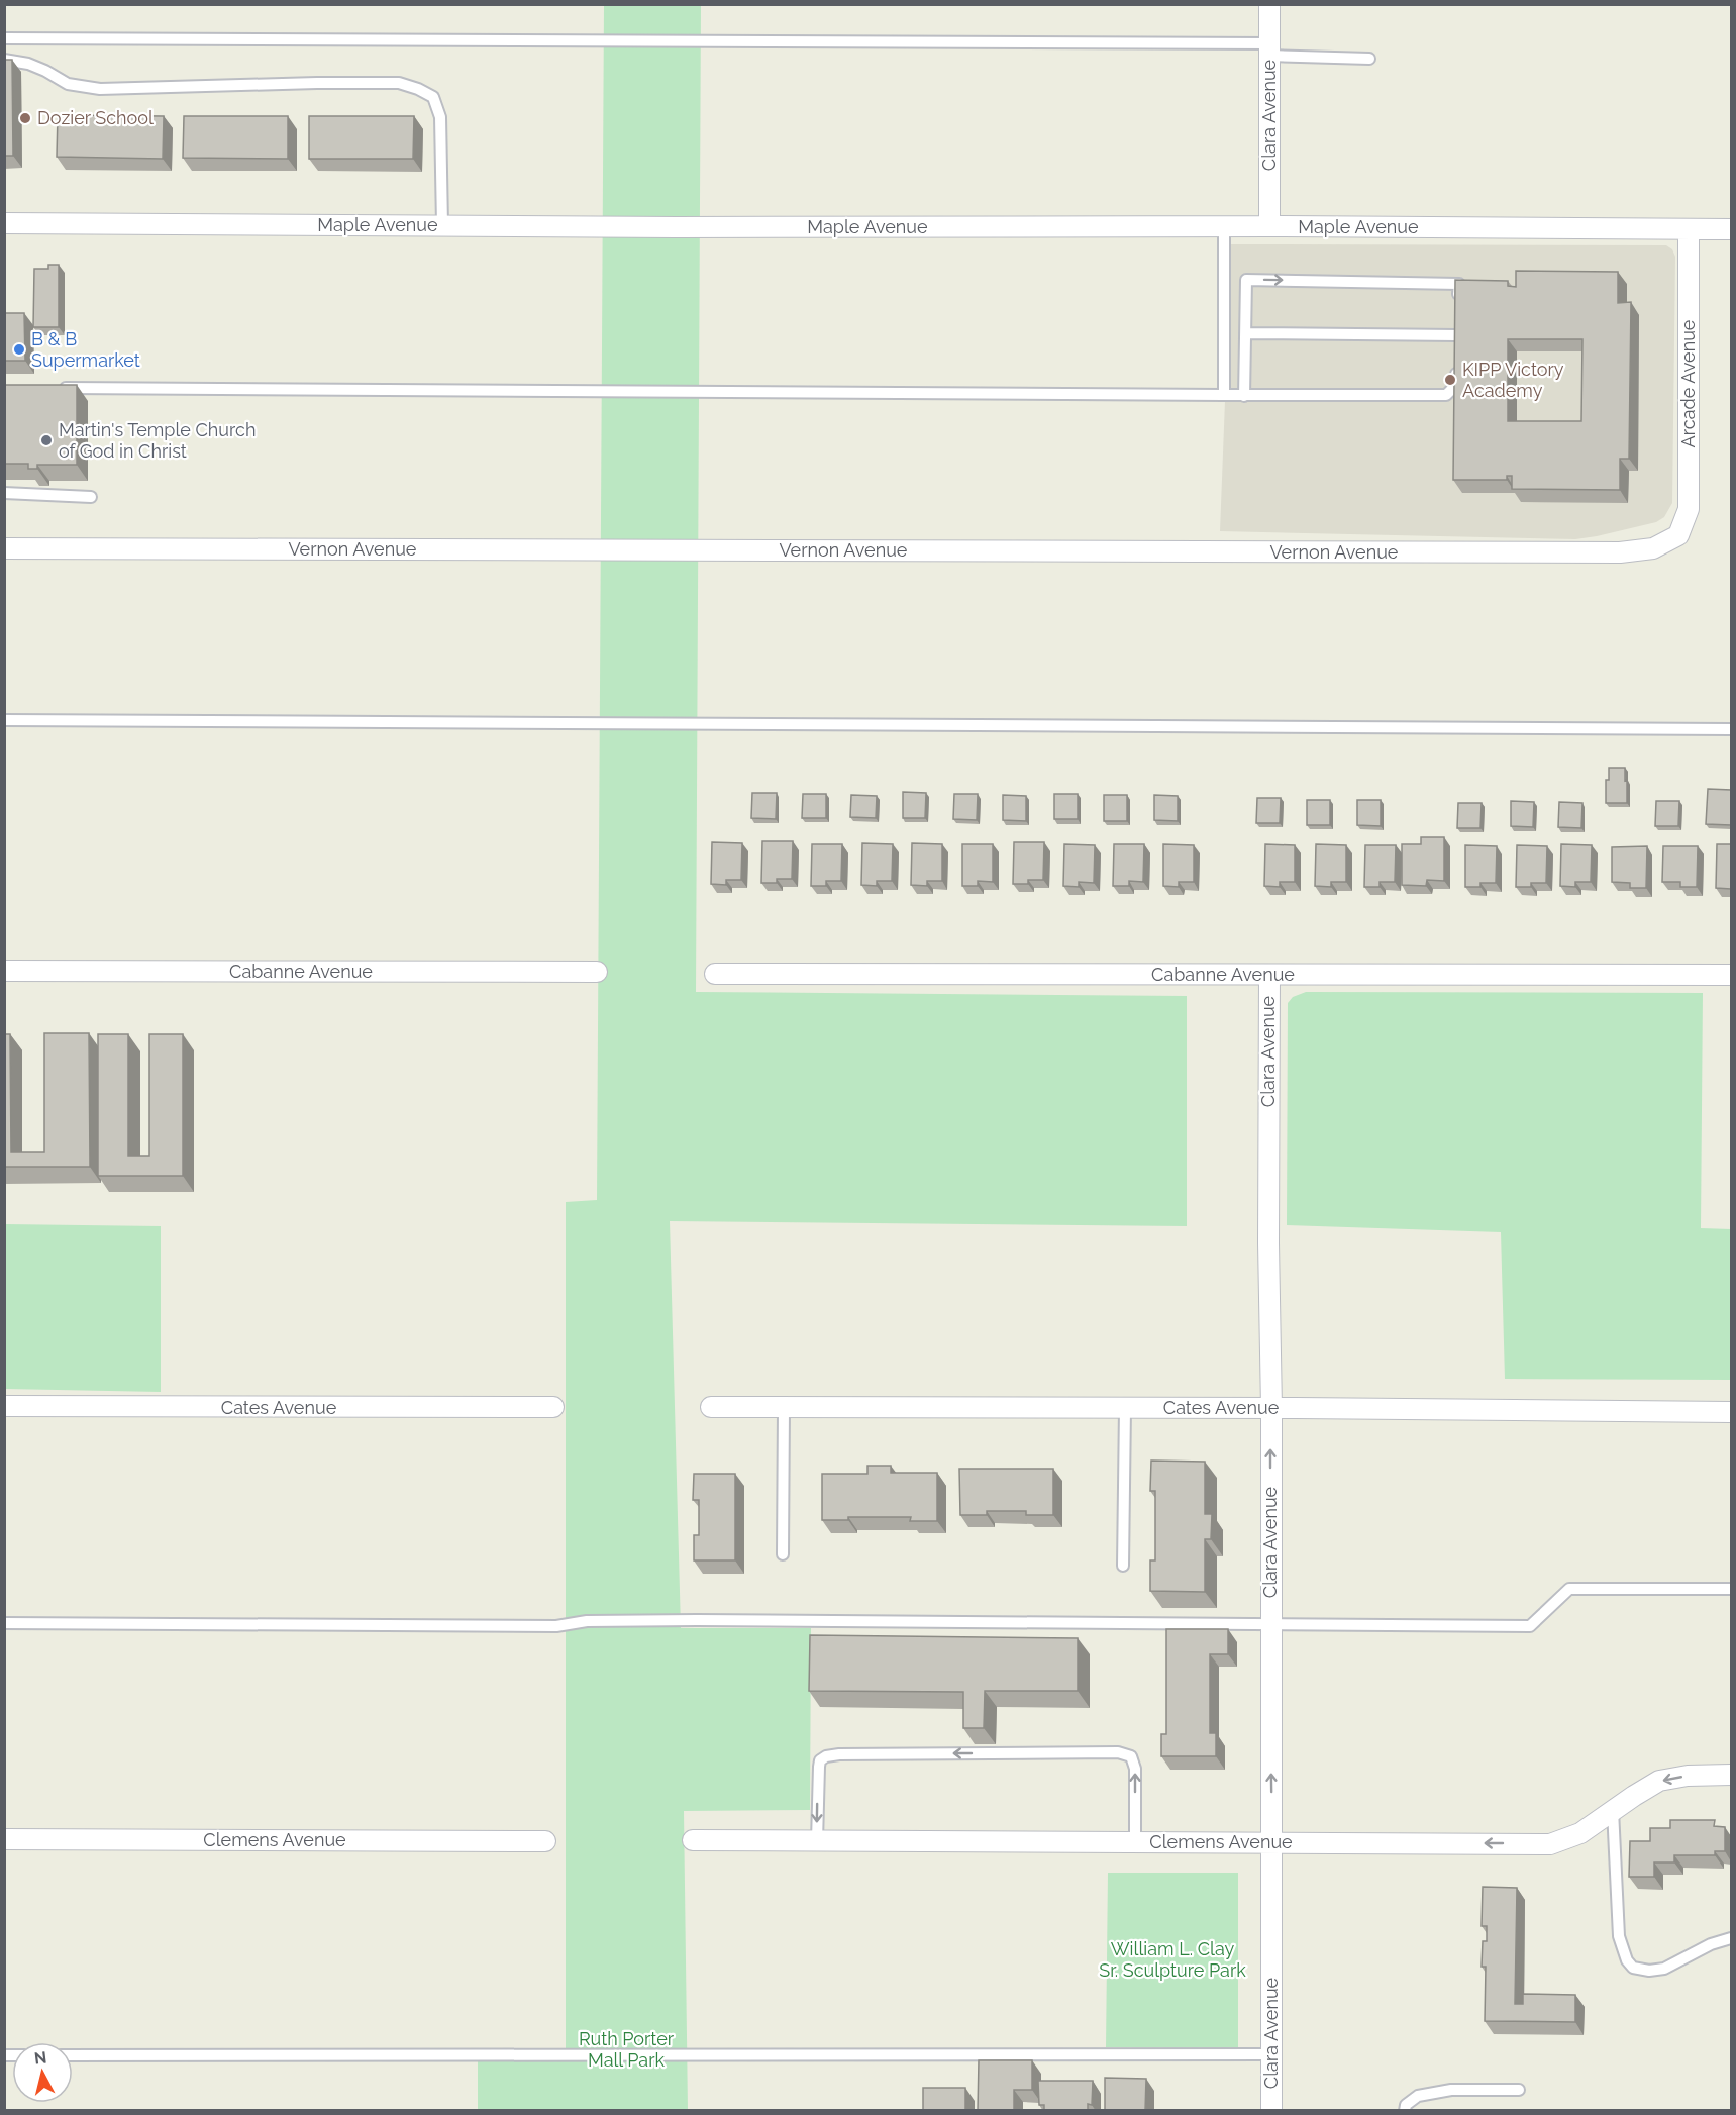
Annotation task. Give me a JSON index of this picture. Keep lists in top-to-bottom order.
{
  "streets": {
    "street": [
      "Clara Avenue",
      "Maple Avenue",
      "Arcade Avenue",
      "Vernon Avenue",
      "Cabanne Avenue",
      "Cates Avenue",
      "Clemens Avenue"
    ]
  },
  "crossings": [
    ["Clara Avenue", "Maple Avenue"],
    ["Clara Avenue", "Cabanne Avenue"],
    ["Clara Avenue", "Cates Avenue"],
    ["Clara Avenue", "Clemens Avenue"],
    ["Maple Avenue", "Arcade Avenue"],
    ["Arcade Avenue", "Vernon Avenue"]
  ],
  "parks": ["William L. Clay Sr. Sculpture Park", "Ruth Porter Mall Park"],
  "places": [
    "Dozier School",
    "B & B Supermarket",
    "KIPP Victory Academy",
    "Martin's Temple Church of God in Christ"
  ],
  "north": "top"
}
